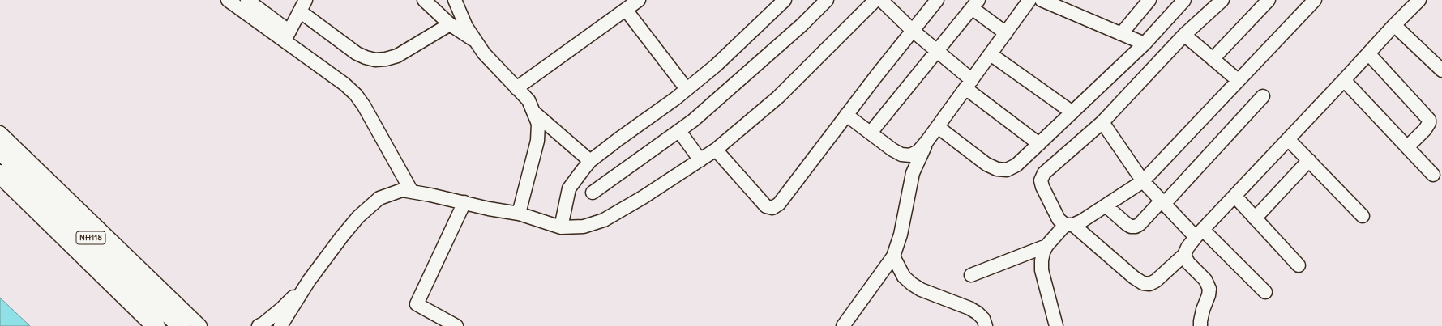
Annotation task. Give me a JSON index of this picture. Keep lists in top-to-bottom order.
{
  "streets": {
    "highway": ["NH118"]
  }
}
